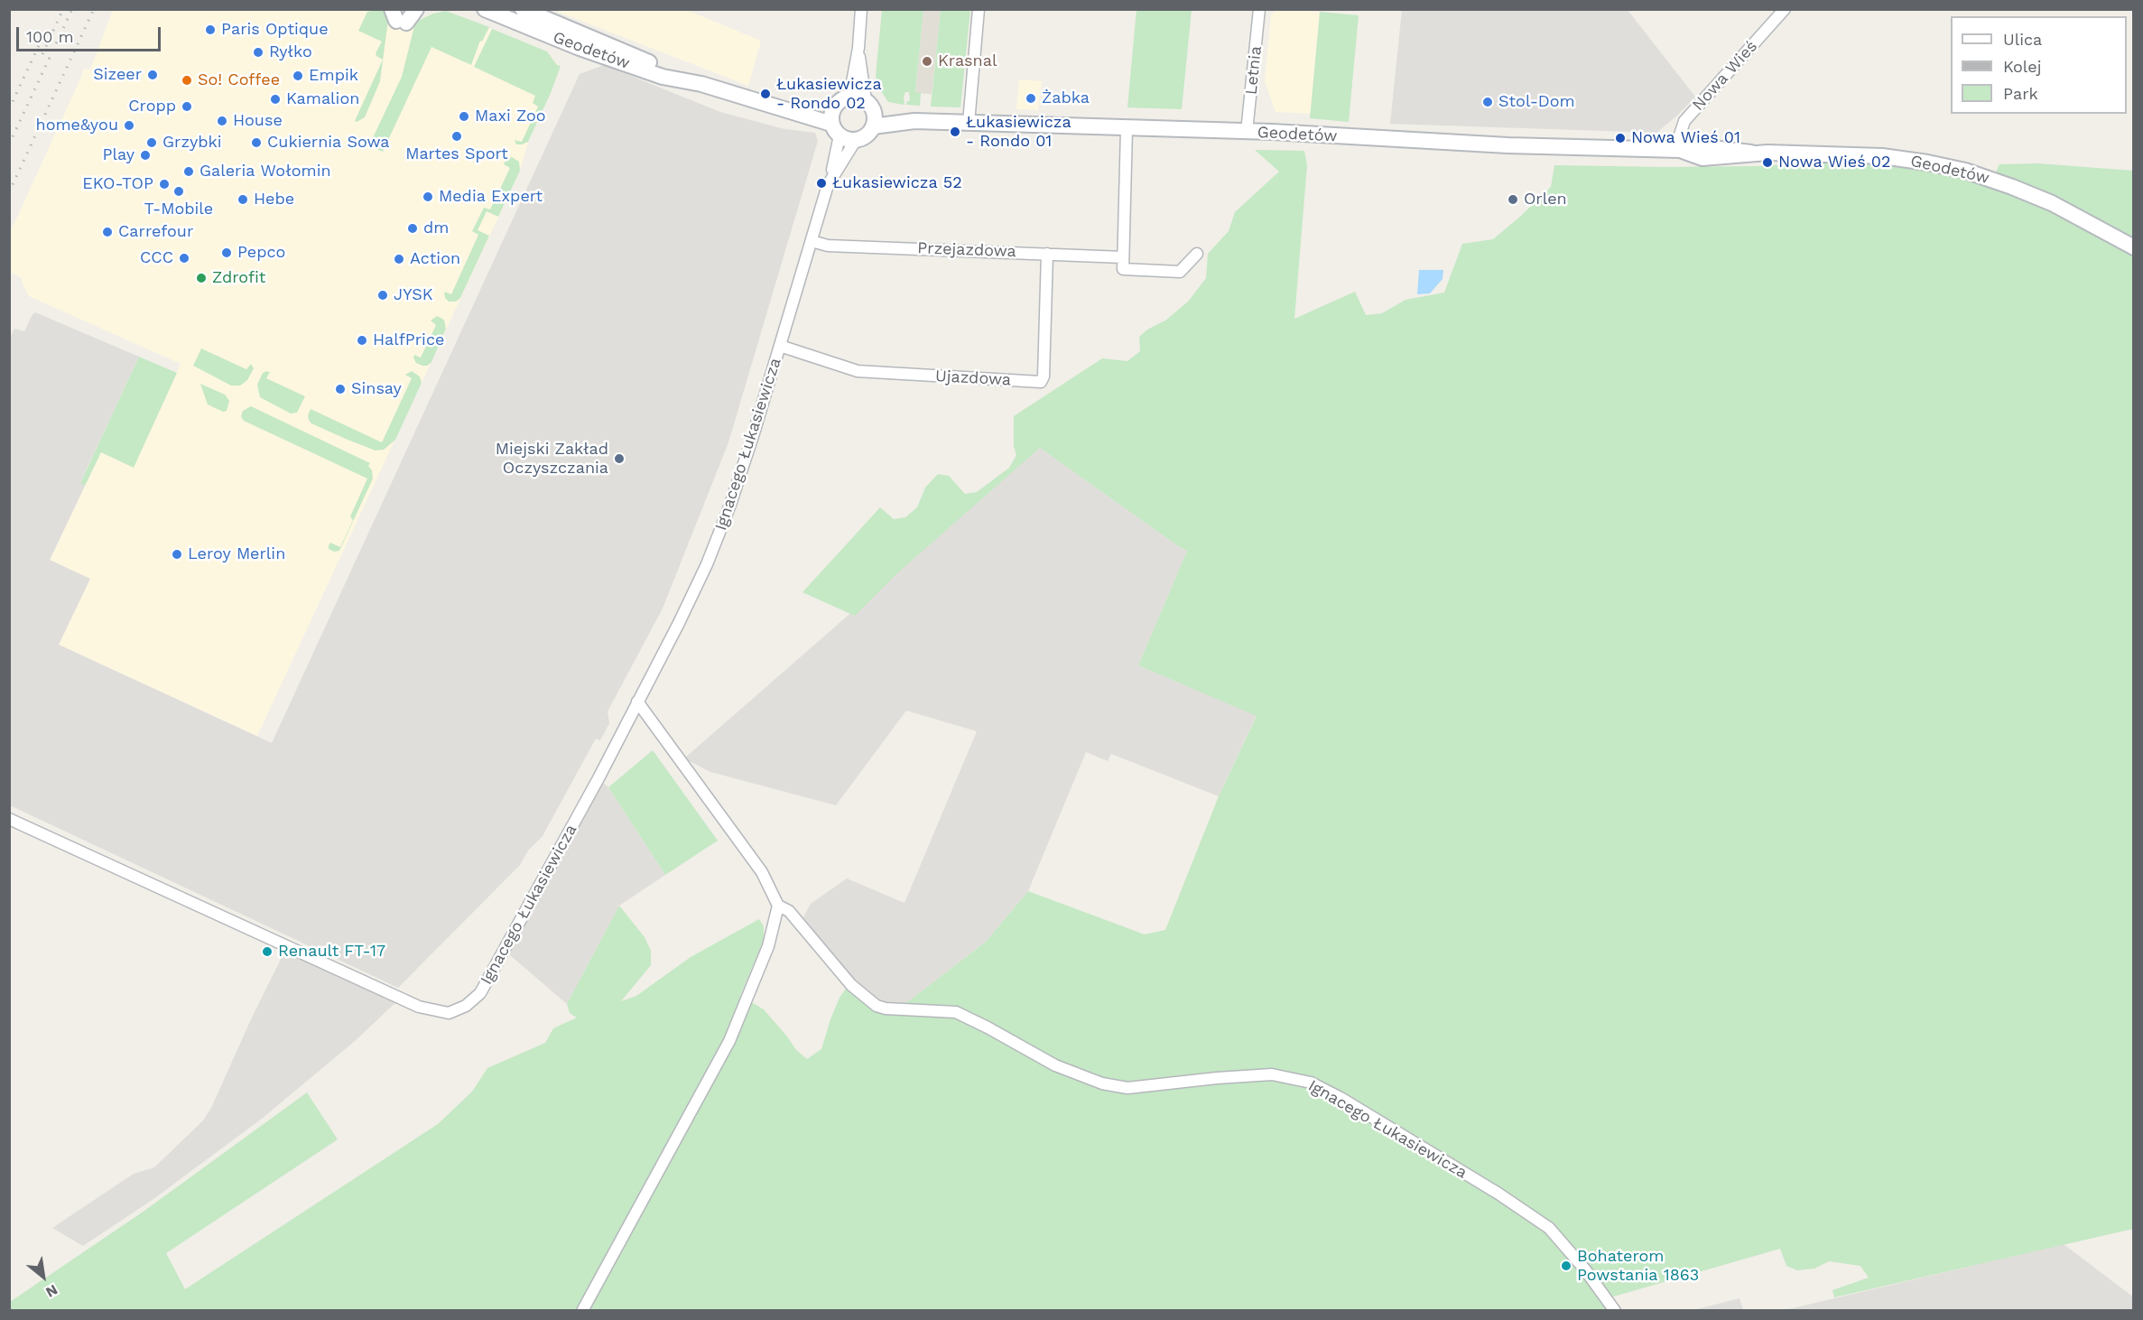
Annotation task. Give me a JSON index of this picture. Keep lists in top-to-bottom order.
{
  "streets": {
    "main road": ["Geodetów"],
    "street": [
      "Letnia",
      "Nowa Wieś",
      "Przejazdowa",
      "Ujazdowa",
      "Ignacego Łukasiewicza"
    ]
  },
  "crossings": [
    ["Geodetów", "Letnia"],
    ["Geodetów", "Nowa Wieś"],
    ["Geodetów", "Ignacego Łukasiewicza"],
    ["Przejazdowa", "Ujazdowa"],
    ["Przejazdowa", "Ignacego Łukasiewicza"],
    ["Ujazdowa", "Ignacego Łukasiewicza"]
  ],
  "places": [
    "Paris Optique",
    "Ryłko",
    "Krasnal",
    "Sizeer",
    "Empik",
    "So! Coffee",
    "Łukasiewicza - Rondo 02",
    "Żabka",
    "Kamalion",
    "Stol-Dom",
    "Cropp",
    "Maxi Zoo",
    "House",
    "home&you",
    "Łukasiewicza - Rondo 01",
    "Martes Sport",
    "Nowa Wieś 01",
    "Grzybki",
    "Cukiernia Sowa",
    "Play",
    "Nowa Wieś 02",
    "Galeria Wołomin",
    "Łukasiewicza 52",
    "EKO-TOP",
    "T-Mobile",
    "Media Expert",
    "Hebe",
    "Orlen",
    "dm",
    "Carrefour",
    "Pepco",
    "CCC",
    "Action",
    "Zdrofit",
    "JYSK",
    "HalfPrice",
    "Sinsay",
    "Miejski Zakład Oczyszczania",
    "Leroy Merlin",
    "Renault FT-17",
    "Bohaterom Powstania 1863"
  ],
  "legend": ["Ulica", "Kolej", "Park"],
  "scale_bar": "100 m",
  "north": "bottom right"
}
